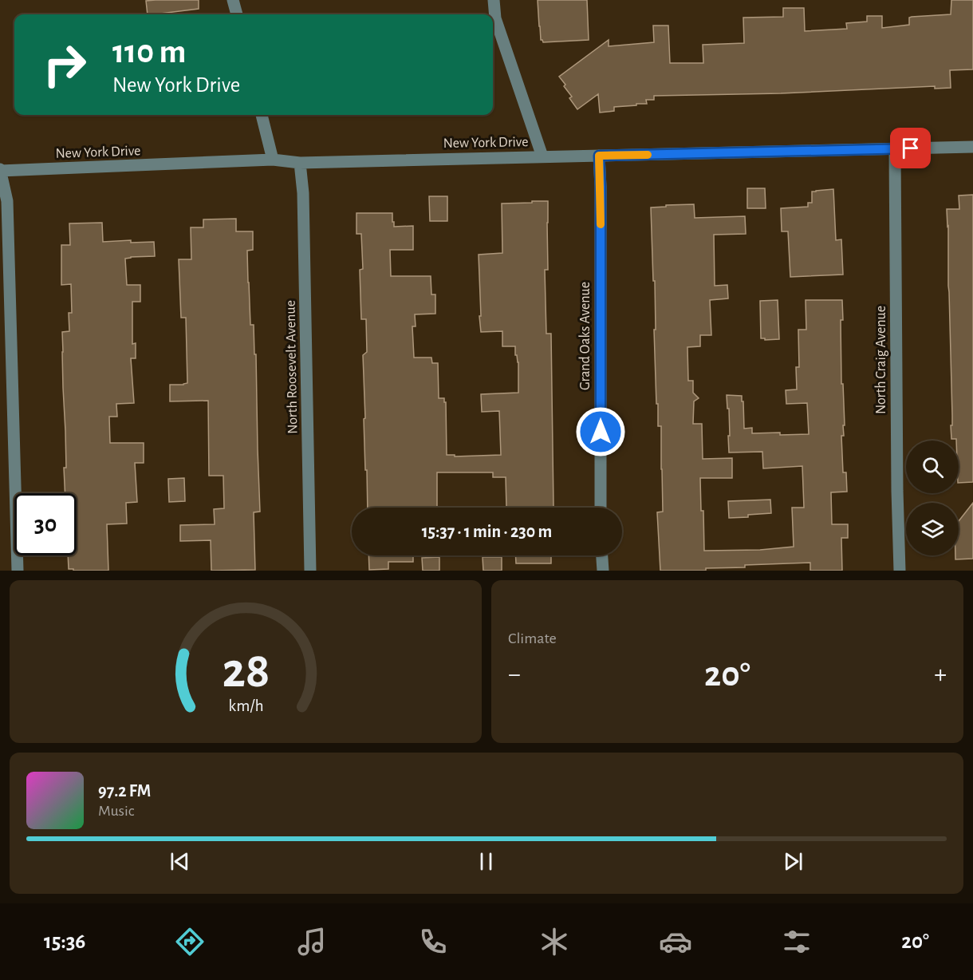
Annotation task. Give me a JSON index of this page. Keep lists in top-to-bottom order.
{
  "streets": {
    "street": [
      "New York Drive",
      "Grand Oaks Avenue",
      "North Craig Avenue",
      "North Roosevelt Avenue"
    ]
  },
  "crossings": [
    ["New York Drive", "Grand Oaks Avenue"],
    ["New York Drive", "North Craig Avenue"],
    ["New York Drive", "North Roosevelt Avenue"]
  ],
  "page": {
    "turn": ["110 m", "New York Drive"],
    "limit": "30",
    "trip": "15:37 · 1 min · 230 m",
    "tile": "Climate",
    "heat": ["−", "20°", "+"],
    "song": ["97.2 FM", "Music"],
    "tabs": ["15:36", "20°"],
    "gauge": ["28", "km/h"]
  }
}
